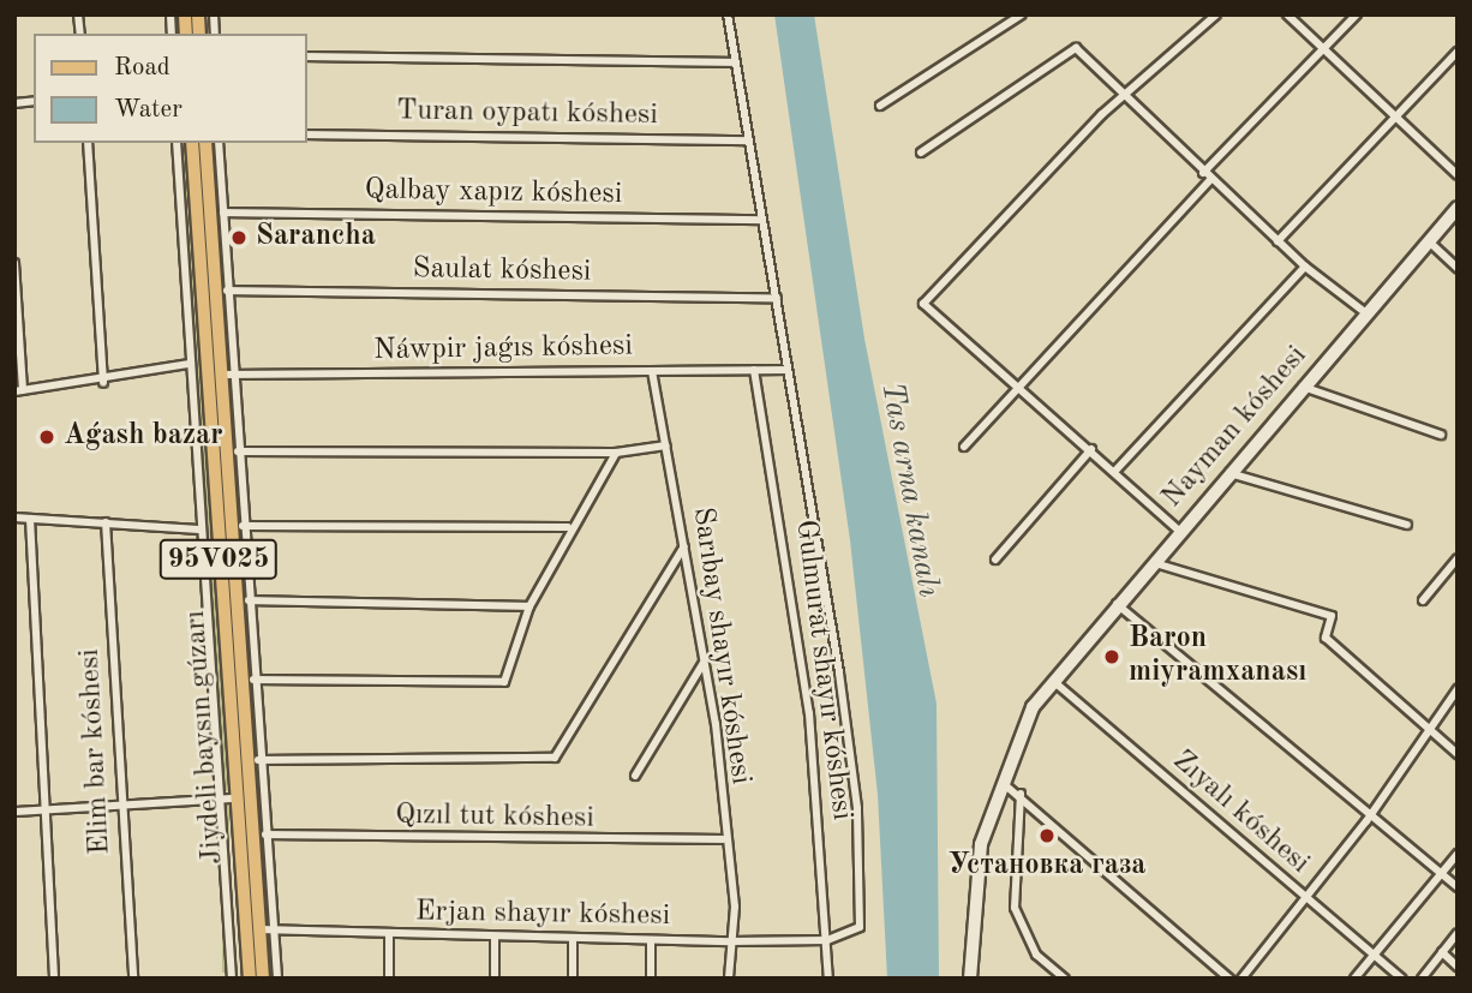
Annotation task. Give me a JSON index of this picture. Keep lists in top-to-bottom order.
{
  "streets": {
    "main road": ["Nayman kóshesi", "95V025", "Jiydeli baysın gúzarı"],
    "street": [
      "Turan oypatı kóshesi",
      "Qalbay xapız kóshesi",
      "Saulat kóshesi",
      "Náwpir jaǵıs kóshesi",
      "Sarıbay shayır kóshesi",
      "Gulmurat shayır kóshesi",
      "Elim bar kóshesi",
      "Zıyalı kóshesi",
      "Qızıl tut kóshesi",
      "Erjan shayır kóshesi"
    ]
  },
  "crossings": [
    ["Náwpir jaǵıs kóshesi", "Sarıbay shayır kóshesi"],
    ["Náwpir jaǵıs kóshesi", "Gulmurat shayır kóshesi"],
    ["Náwpir jaǵıs kóshesi", "Jiydeli baysın gúzarı"],
    ["Nayman kóshesi", "Zıyalı kóshesi"],
    ["Sarıbay shayır kóshesi", "Qızıl tut kóshesi"],
    ["Sarıbay shayır kóshesi", "Erjan shayır kóshesi"],
    ["Gulmurat shayır kóshesi", "Erjan shayır kóshesi"],
    ["Jiydeli baysın gúzarı", "Erjan shayır kóshesi"]
  ],
  "water": ["Tas arna kanalı"],
  "places": [
    "Sarancha",
    "Aǵash bazar",
    "Baron miyramxanası",
    "Установка газа"
  ],
  "legend": ["Road", "Water"]
}
